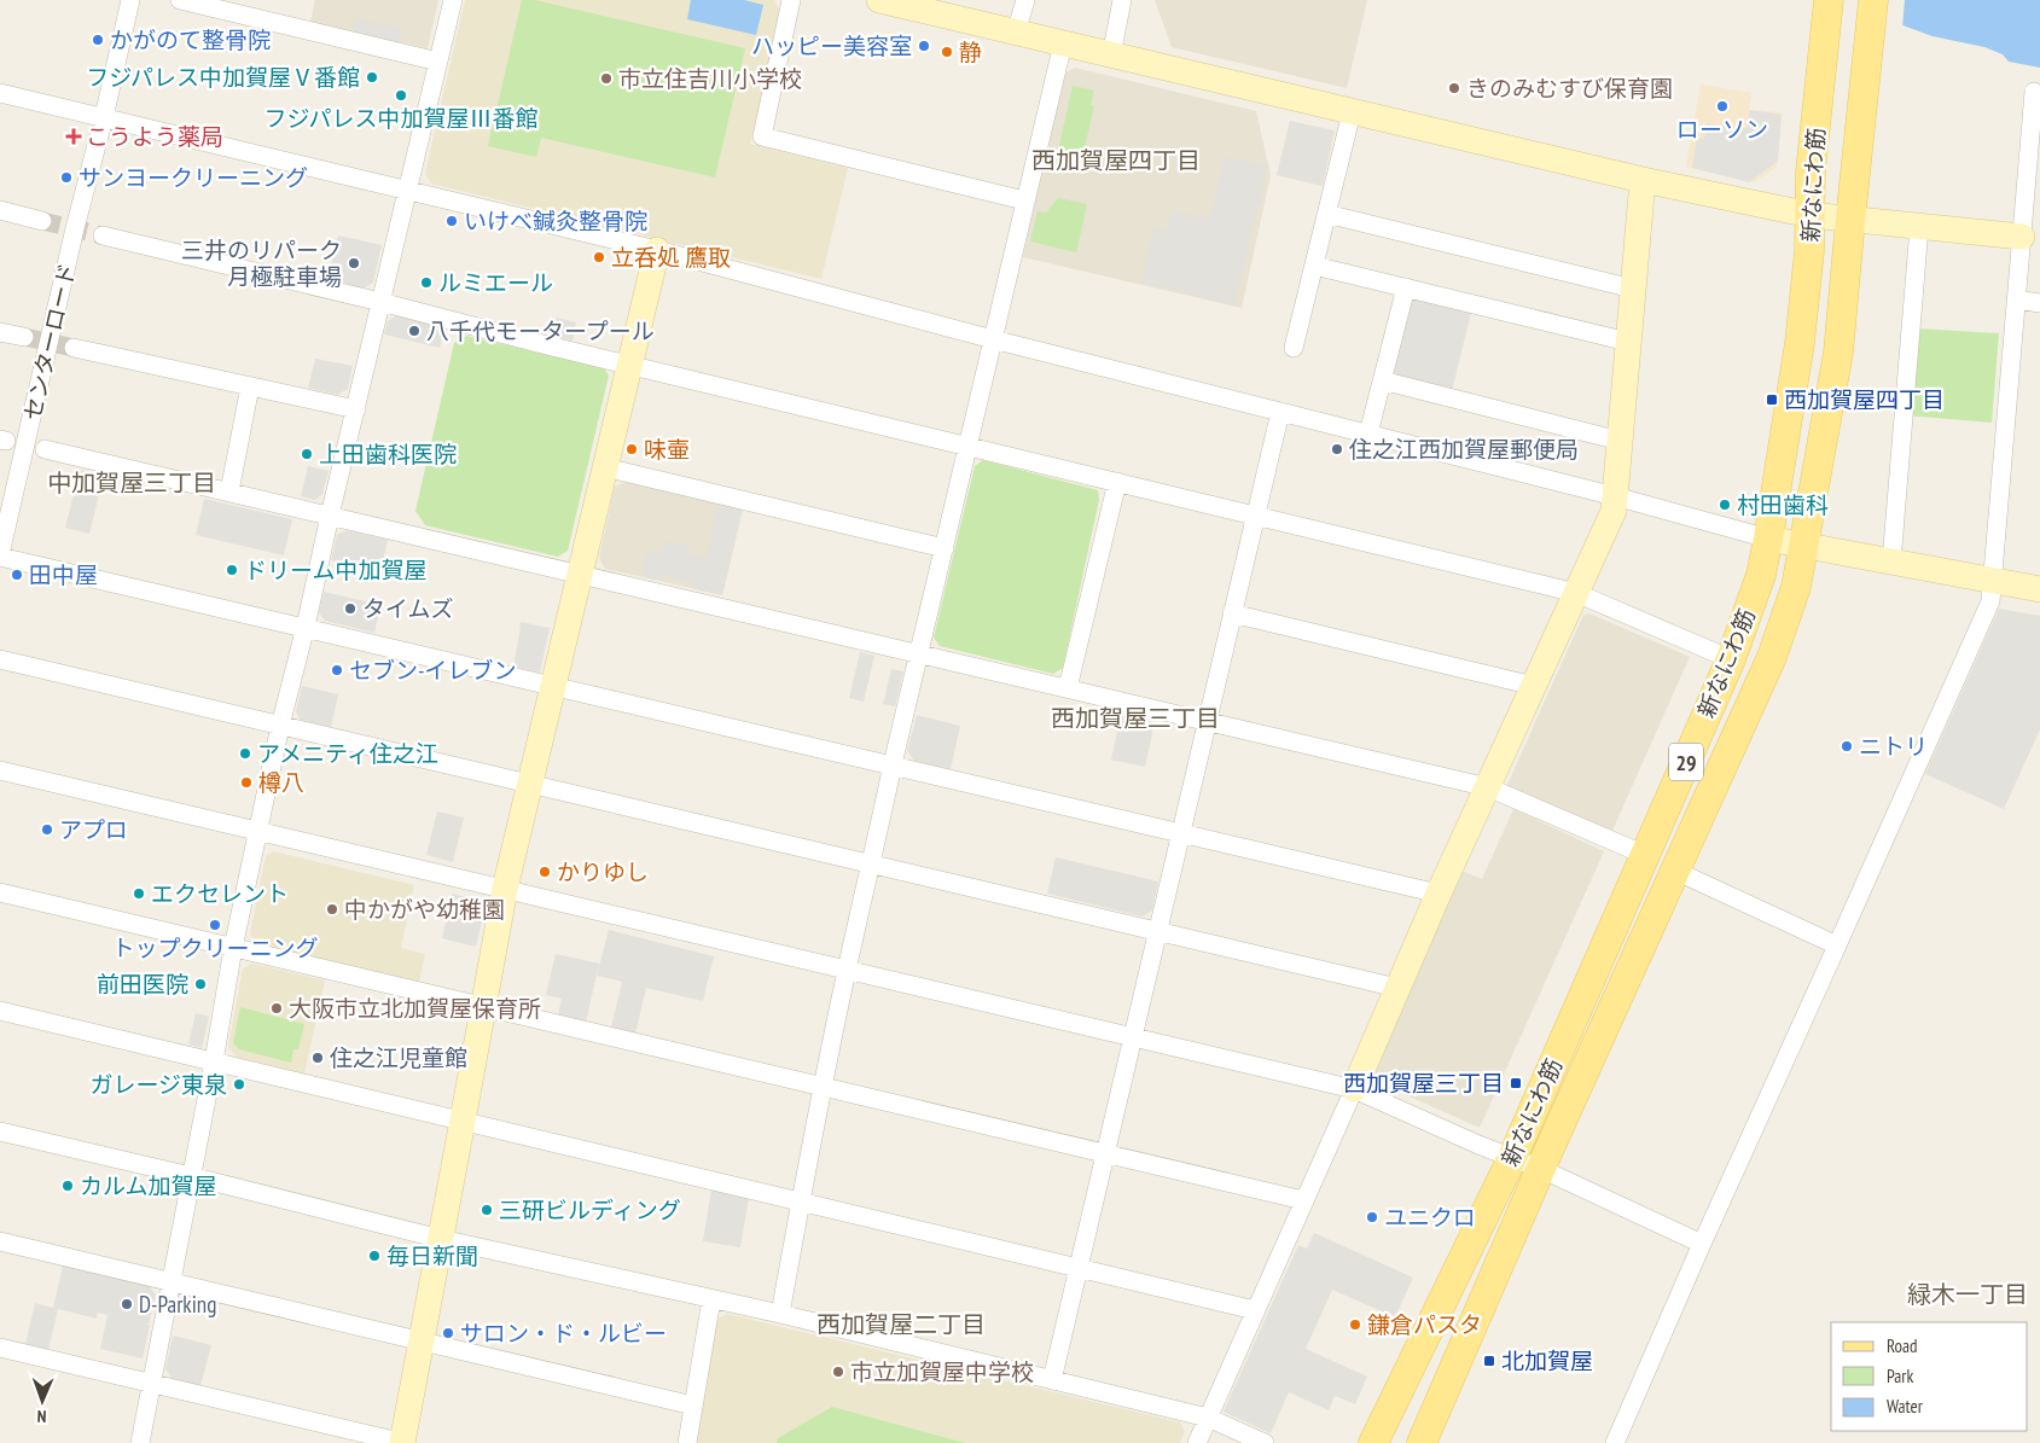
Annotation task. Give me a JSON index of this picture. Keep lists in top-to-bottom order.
{
  "streets": {
    "main road": ["新なにわ筋", "29"],
    "street": ["センターロード"]
  },
  "districts": [
    "西加賀屋四丁目",
    "中加賀屋三丁目",
    "西加賀屋三丁目",
    "緑木一丁目",
    "西加賀屋二丁目"
  ],
  "places": {
    "other": [
      "かがのて整骨院",
      "ハッピー美容室",
      "静",
      "フジパレス中加賀屋Ⅴ番館",
      "市立住吉川小学校",
      "きのみむすび保育園",
      "フジパレス中加賀屋Ⅲ番館",
      "ローソン",
      "サンヨークリーニング",
      "いけべ鍼灸整骨院",
      "立呑処 鷹取",
      "三井のリパーク 月極駐車場",
      "ルミエール",
      "八千代モータープール",
      "味壷",
      "住之江西加賀屋郵便局",
      "上田歯科医院",
      "村田歯科",
      "ドリーム中加賀屋",
      "田中屋",
      "タイムズ",
      "セブン-イレブン",
      "ニトリ",
      "アメニティ住之江",
      "樽八",
      "アプロ",
      "かりゆし",
      "エクセレント",
      "中かがや幼稚園",
      "トップクリーニング",
      "前田医院",
      "大阪市立北加賀屋保育所",
      "住之江児童館",
      "ガレージ東泉",
      "カルム加賀屋",
      "三研ビルディング",
      "ユニクロ",
      "毎日新聞",
      "D-Parking",
      "鎌倉パスタ",
      "サロン・ド・ルビー",
      "市立加賀屋中学校"
    ],
    "health": ["こうよう薬局"],
    "transit": ["西加賀屋四丁目", "西加賀屋三丁目", "北加賀屋"]
  },
  "legend": ["Road", "Park", "Water"],
  "north": "bottom"
}
